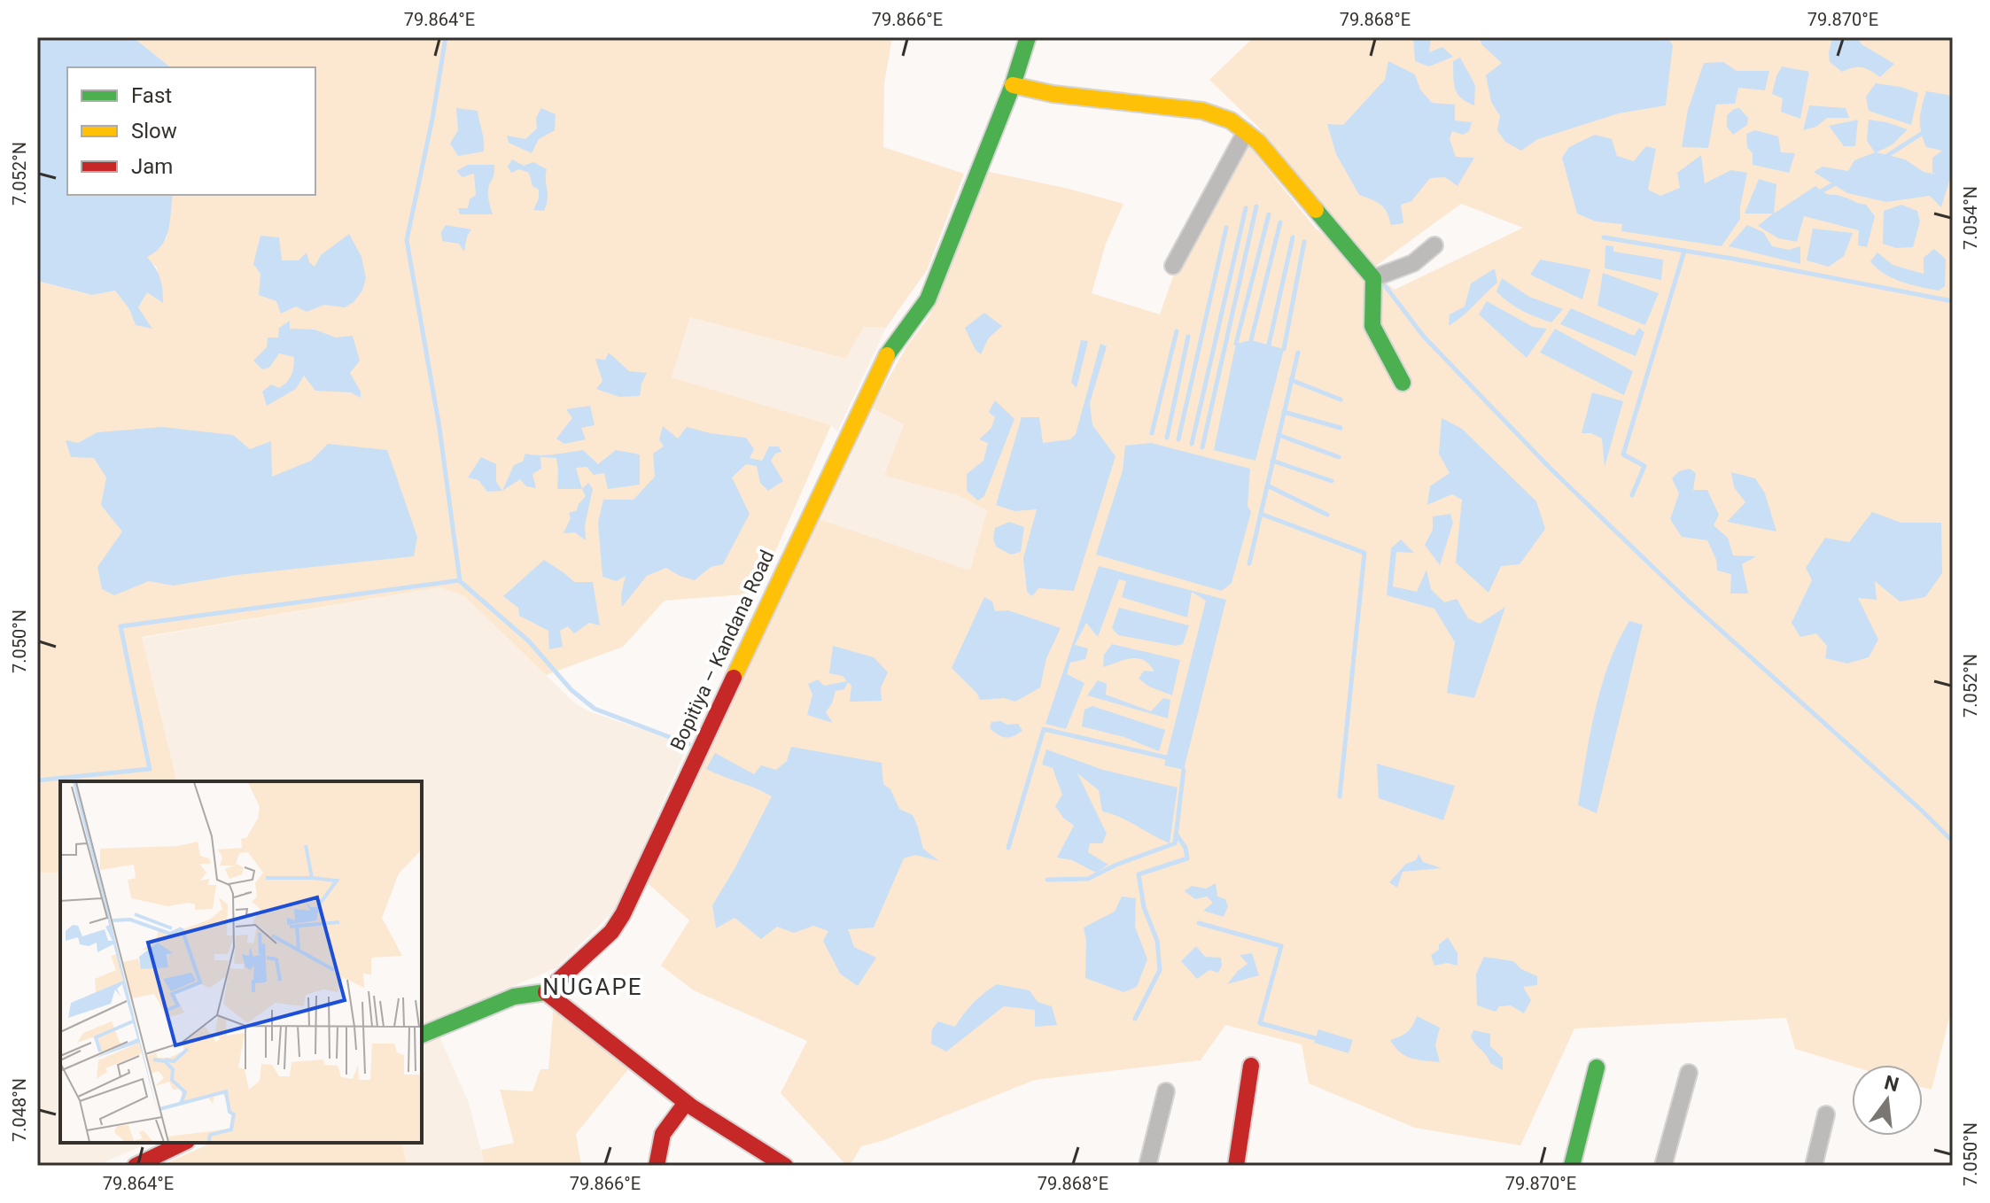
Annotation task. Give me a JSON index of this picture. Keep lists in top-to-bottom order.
{
  "streets": {
    "main road": ["Bopitiya – Kandana Road"]
  },
  "districts": ["NUGAPE"],
  "legend": ["Fast", "Slow", "Jam"],
  "north": "top",
  "coordinates": [
    "79.864°E",
    "79.866°E",
    "79.868°E",
    "79.870°E",
    "7.052°N",
    "7.054°N",
    "7.050°N",
    "7.048°N"
  ]
}
